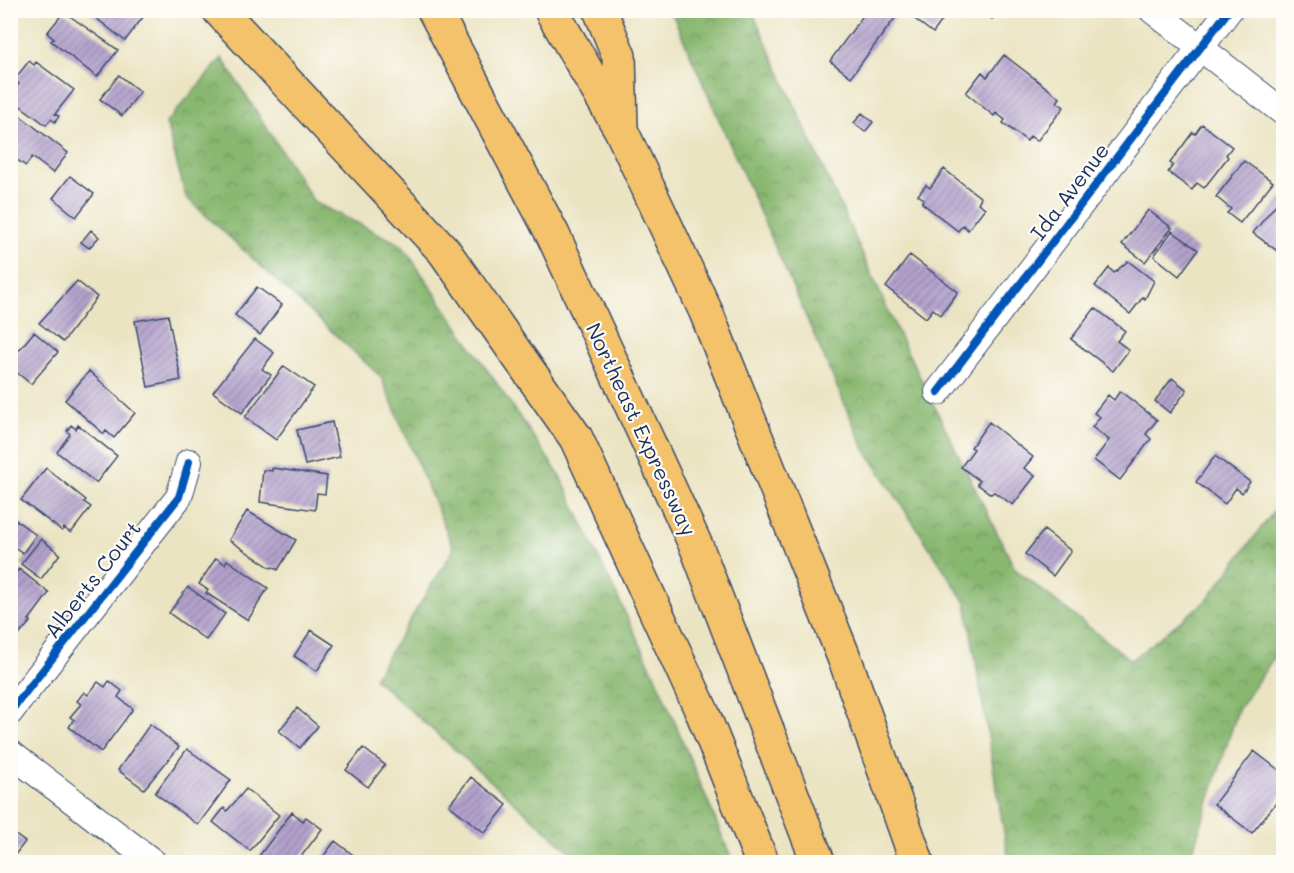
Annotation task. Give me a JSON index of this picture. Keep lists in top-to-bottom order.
{
  "streets": {
    "highway": ["Northeast Expressway"],
    "street": ["Ida Avenue", "Alberts Court"]
  }
}
